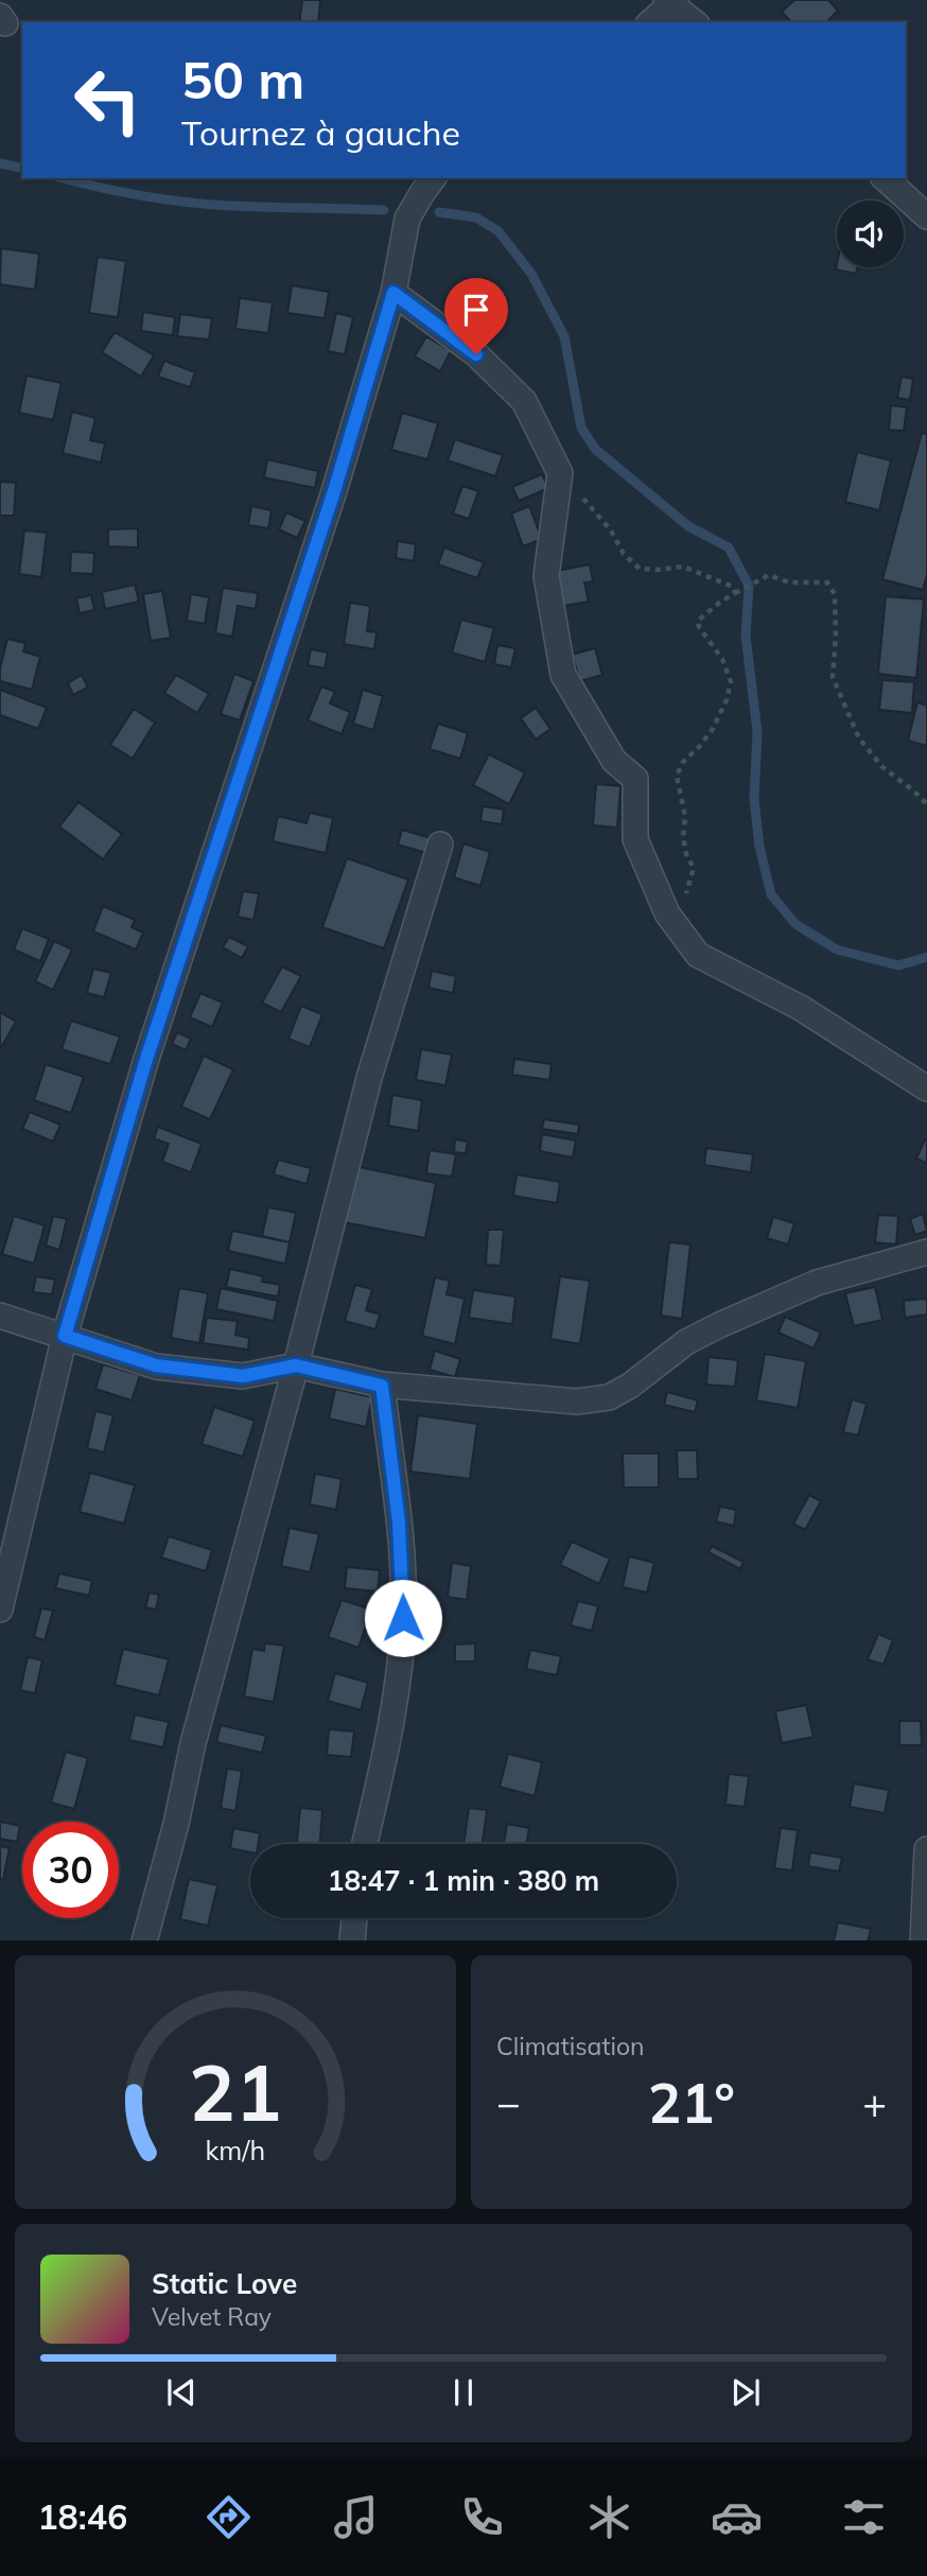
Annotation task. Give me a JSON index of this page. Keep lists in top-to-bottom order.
{
  "page": {
    "turn": ["50 m", "Tournez à gauche"],
    "limit": "30",
    "trip": "18:47 · 1 min · 380 m",
    "tile": "Climatisation",
    "heat": ["−", "21°", "+"],
    "song": ["Static Love", "Velvet Ray"],
    "tabs": "18:46",
    "gauge": ["21", "km/h"]
  }
}
